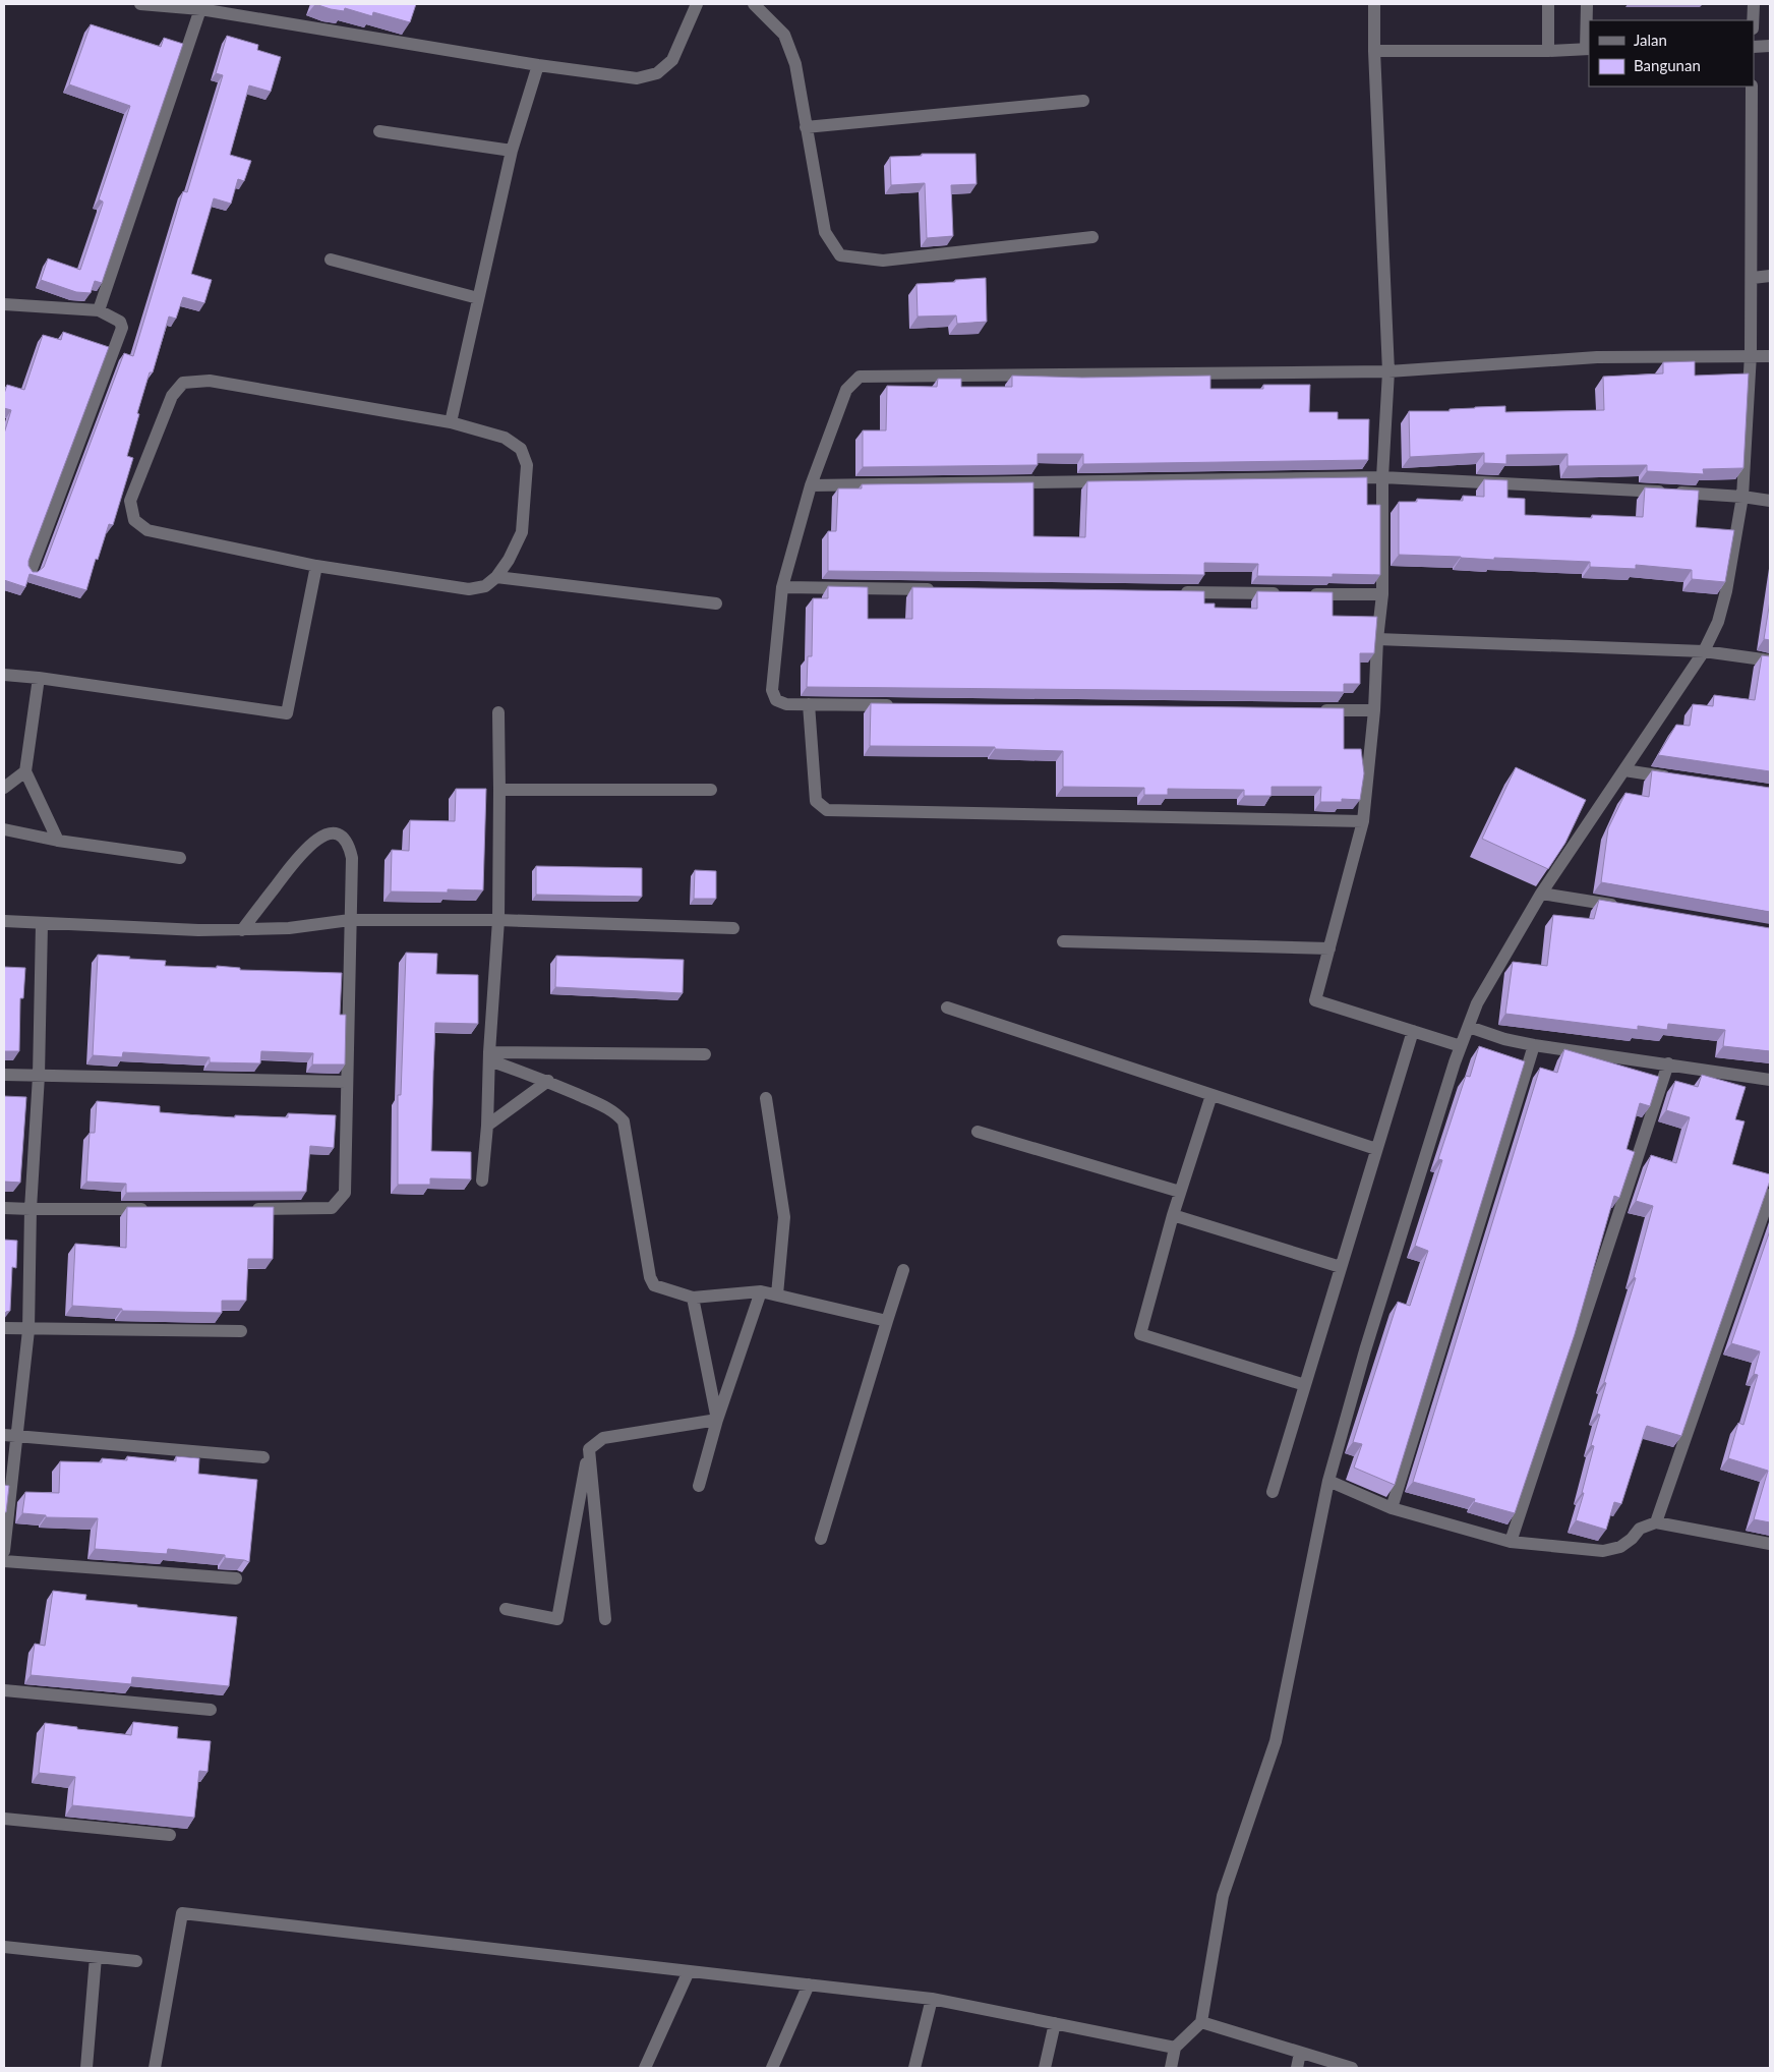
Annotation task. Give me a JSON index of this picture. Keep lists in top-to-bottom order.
{
  "legend": ["Jalan", "Bangunan"]
}
